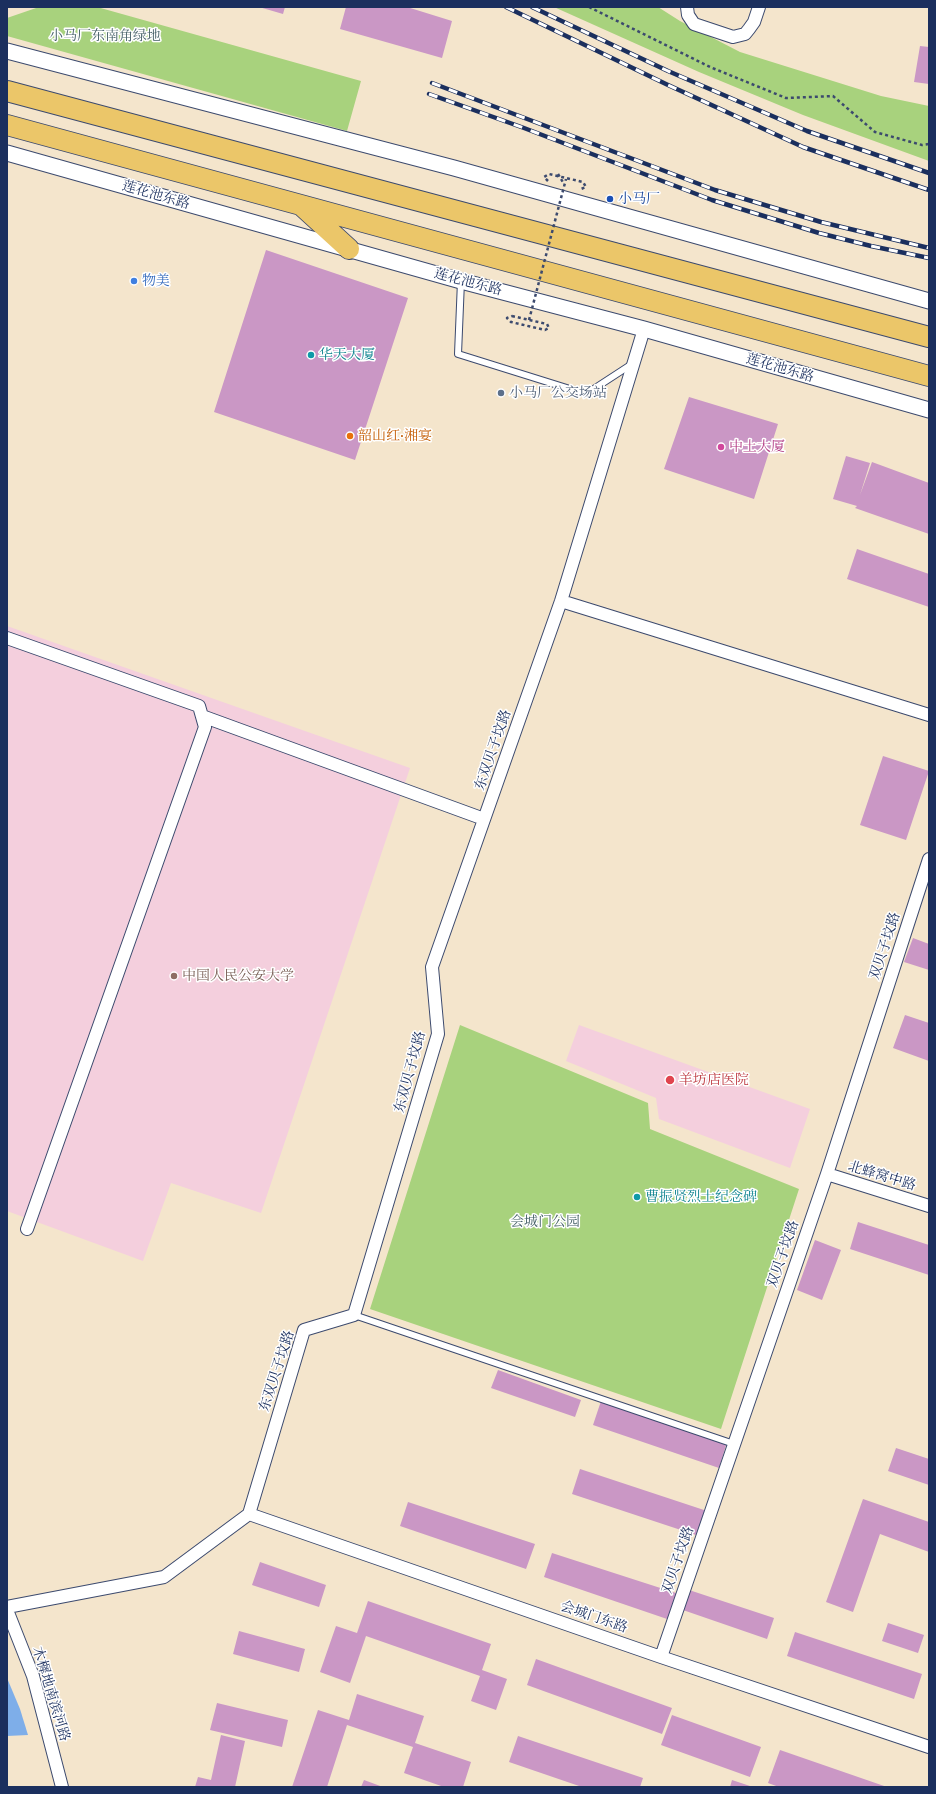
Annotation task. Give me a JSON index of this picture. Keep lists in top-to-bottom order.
{
  "streets": {
    "highway": ["莲花池东路"],
    "street": [
      "东双贝子坟路",
      "双贝子坟路",
      "北蜂窝中路",
      "会城门东路",
      "木樨地南滨河路"
    ]
  },
  "crossings": [
    ["莲花池东路", "东双贝子坟路"],
    ["东双贝子坟路", "会城门东路"],
    ["双贝子坟路", "北蜂窝中路"],
    ["双贝子坟路", "会城门东路"]
  ],
  "parks": ["小马厂东南角绿地", "会城门公园"],
  "places": [
    "小马厂",
    "物美",
    "华天大厦",
    "小马厂公交场站",
    "韶山红·湘宴",
    "中土大厦",
    "中国人民公安大学",
    "羊坊店医院",
    "曹振贤烈士纪念碑"
  ]
}
